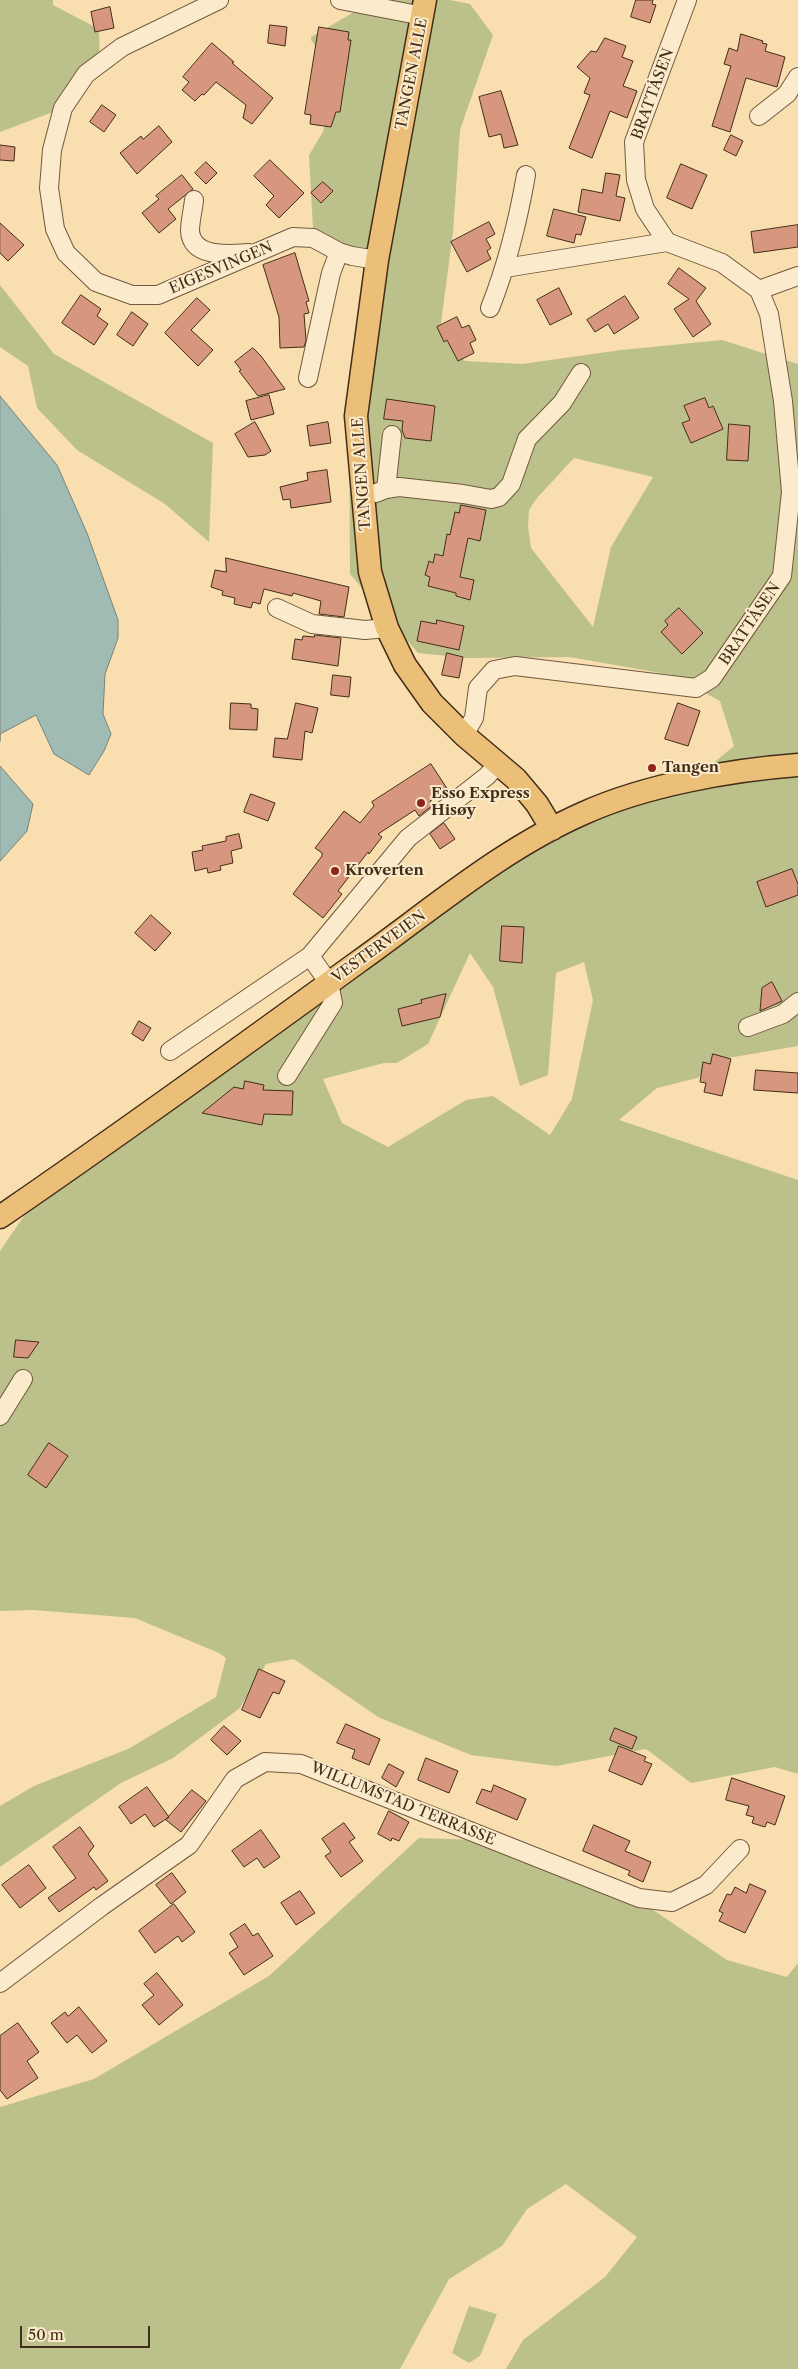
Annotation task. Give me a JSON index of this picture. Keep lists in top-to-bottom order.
{
  "streets": {
    "main road": ["TANGEN ALLE", "VESTERVEIEN"],
    "street": ["BRATTÅSEN", "EIGESVINGEN", "WILLUMSTAD TERRASSE"]
  },
  "crossings": [
    ["TANGEN ALLE", "BRATTÅSEN"],
    ["TANGEN ALLE", "EIGESVINGEN"],
    ["TANGEN ALLE", "VESTERVEIEN"]
  ],
  "places": ["Tangen", "Esso Express Hisøy", "Kroverten"],
  "scale_bar": "50 m"
}
